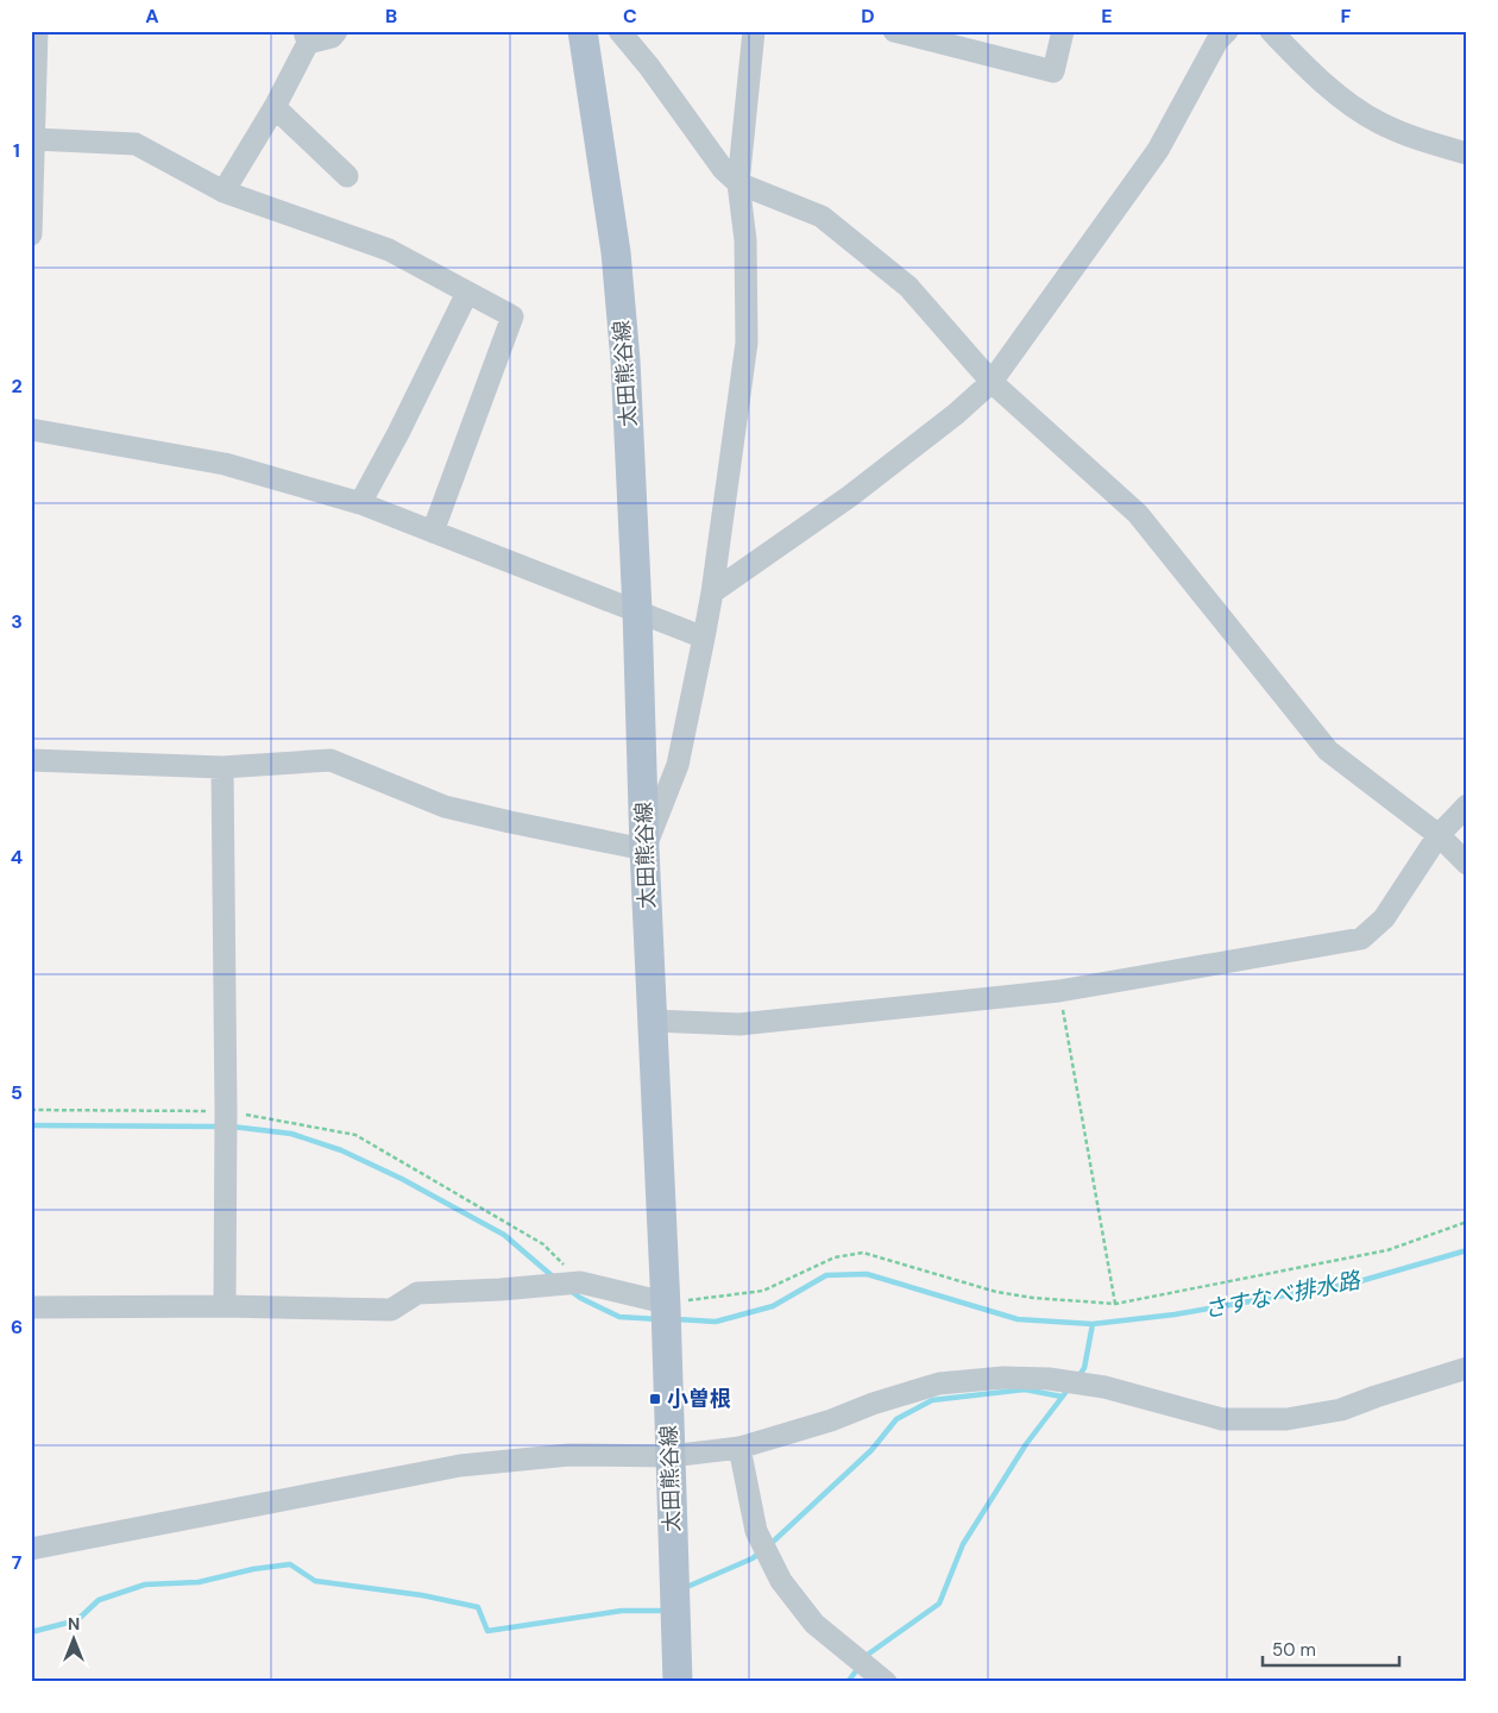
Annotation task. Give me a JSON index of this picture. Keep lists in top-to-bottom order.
{
  "streets": {
    "main road": ["太田熊谷線"]
  },
  "water": ["さすなべ排水路"],
  "places": {
    "transit": ["小曽根"]
  },
  "scale_bar": "50 m",
  "north": "top",
  "grid": {
    "columns": [
      "A",
      "B",
      "C",
      "D",
      "E",
      "F"
    ],
    "rows": [
      "1",
      "2",
      "3",
      "4",
      "5",
      "6",
      "7"
    ]
  }
}
